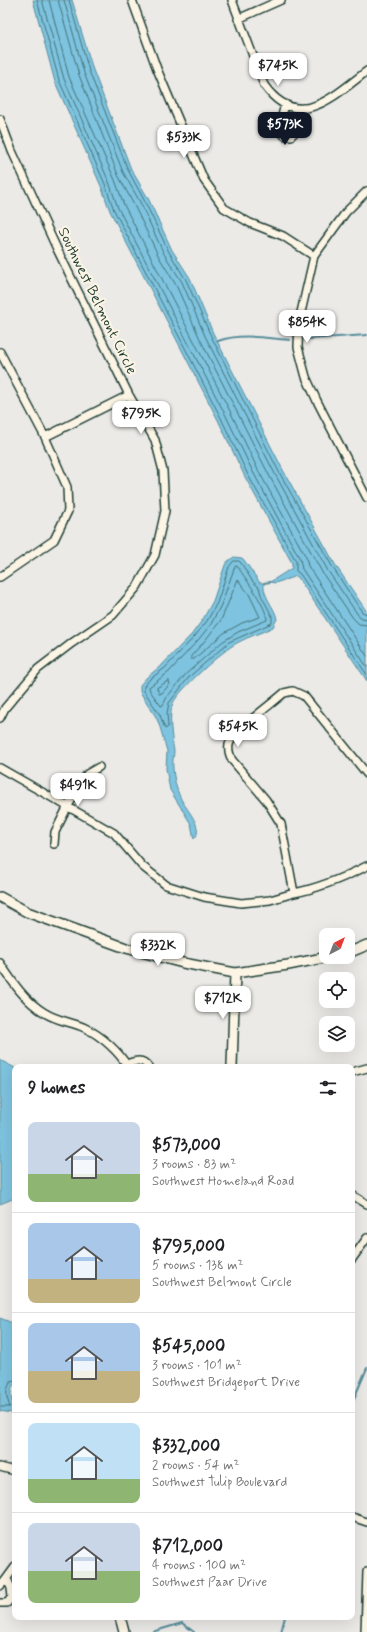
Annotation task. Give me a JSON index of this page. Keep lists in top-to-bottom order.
{
  "streets": {
    "street": ["Southwest Belmont Circle"]
  },
  "north": "top right",
  "page": {
    "price": [
      "$745K",
      "$573K",
      "$533K",
      "$854K",
      "$795K",
      "$545K",
      "$491K",
      "$332K",
      "$712K"
    ],
    "heading": "9 homes",
    "list": [
      {
        "name": "$573,000",
        "note": "3 rooms · 83 m² · Southwest Homeland Road"
      },
      {
        "name": "$795,000",
        "note": "5 rooms · 138 m² · Southwest Belmont Circle"
      },
      {
        "name": "$545,000",
        "note": "3 rooms · 101 m² · Southwest Bridgeport Drive"
      },
      {
        "name": "$332,000",
        "note": "2 rooms · 54 m² · Southwest Tulip Boulevard"
      },
      {
        "name": "$712,000",
        "note": "4 rooms · 100 m² · Southwest Paar Drive"
      }
    ]
  }
}
